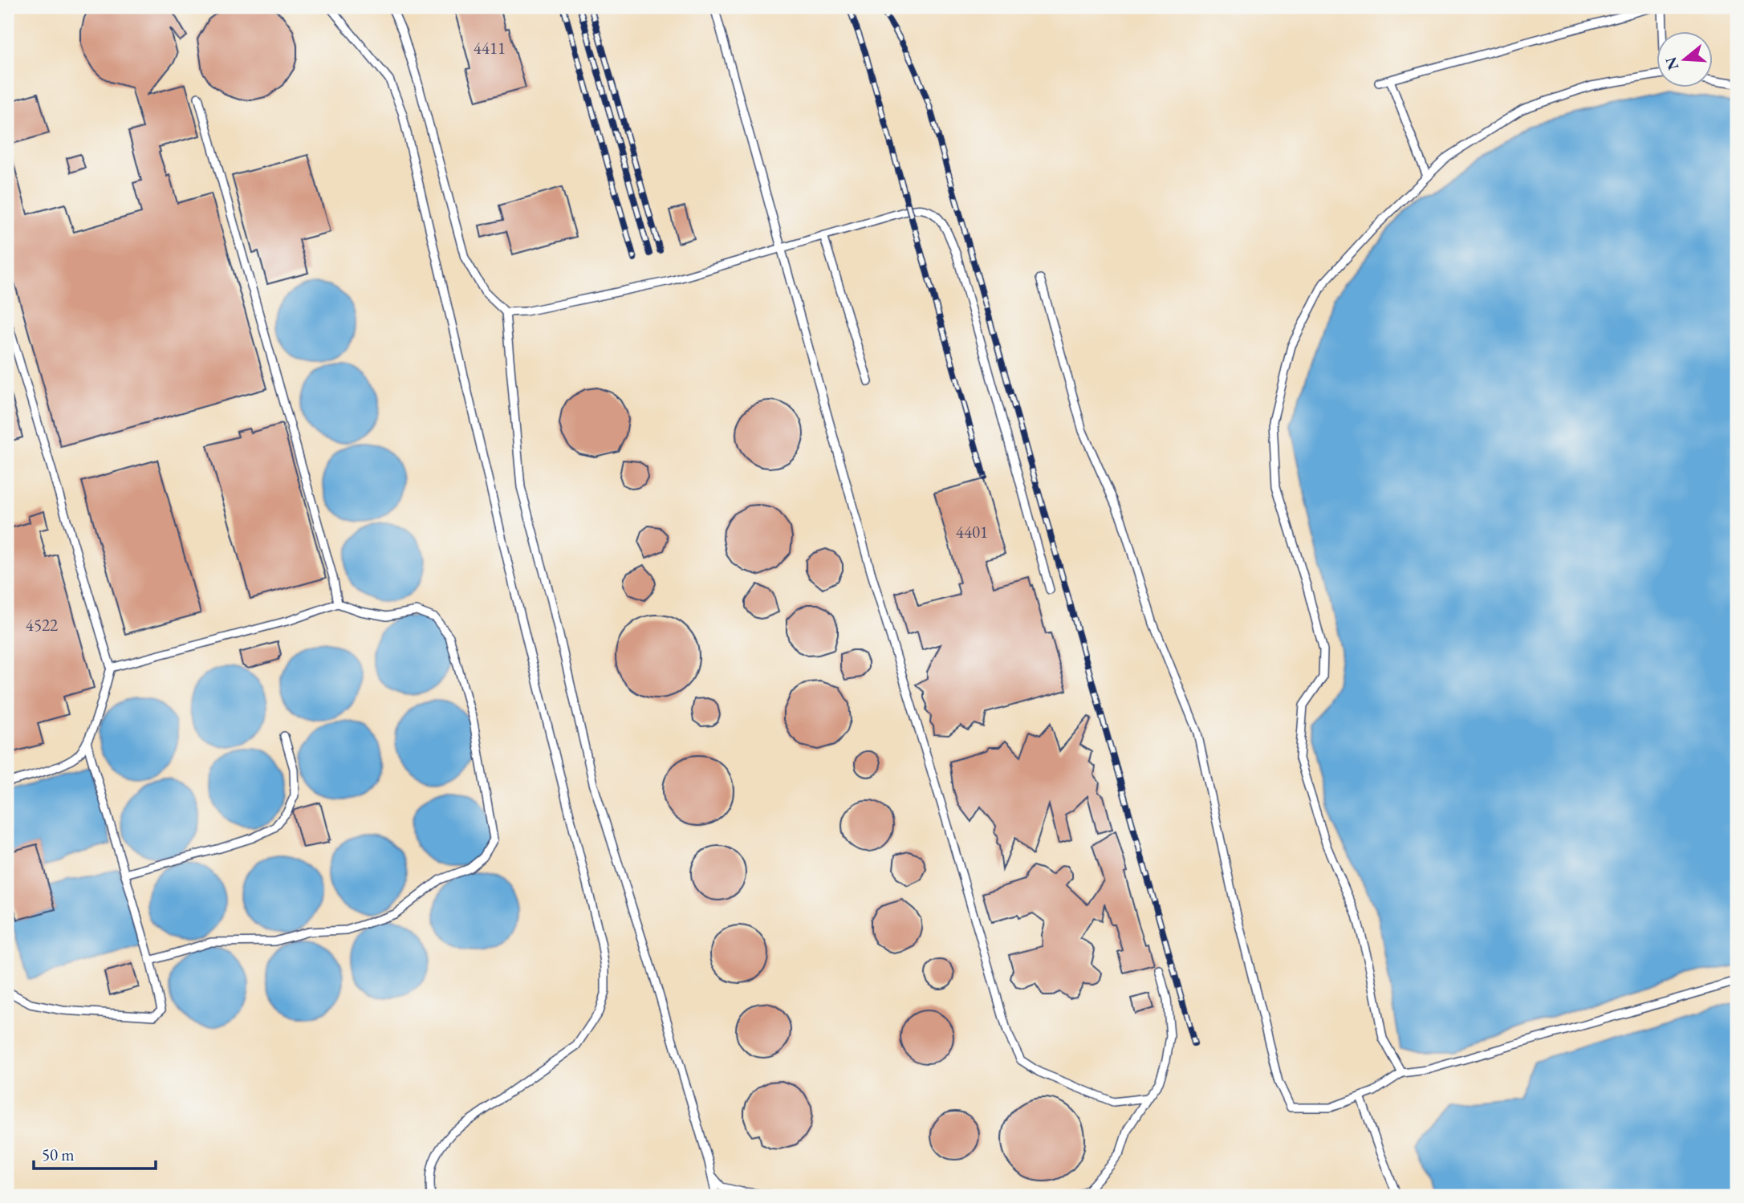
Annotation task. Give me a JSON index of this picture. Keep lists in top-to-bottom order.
{
  "house_numbers": ["4411", "4401", "4522"],
  "scale_bar": "50 m",
  "north": "left"
}
